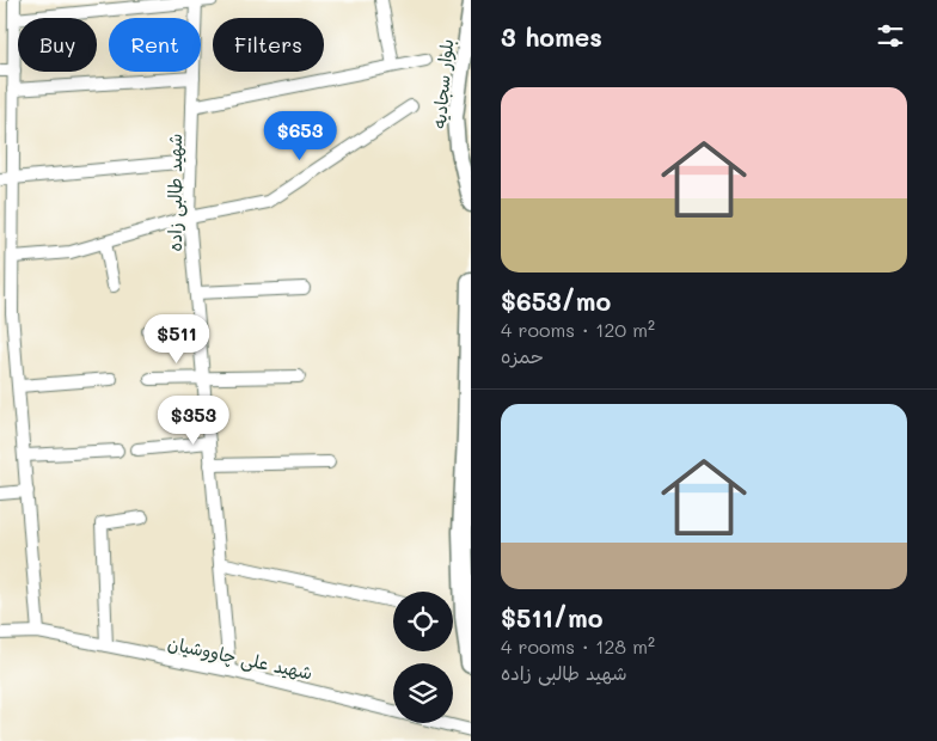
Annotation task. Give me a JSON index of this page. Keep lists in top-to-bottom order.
{
  "streets": {
    "street": ["بلوار سجادیه", "شهید طالبی زاده", "شهید علی چاووشیان"]
  },
  "crossings": [
    ["شهید طالبی زاده", "شهید علی چاووشیان"]
  ],
  "page": {
    "heading": "3 homes",
    "chip": ["Buy", "Rent", "Filters"],
    "list": [
      {
        "name": "$653/mo",
        "note": "4 rooms · 120 m² · حمزه"
      },
      {
        "name": "$511/mo",
        "note": "4 rooms · 128 m² · شهید طالبی زاده"
      }
    ],
    "price": ["$653", "$511", "$353"]
  }
}
